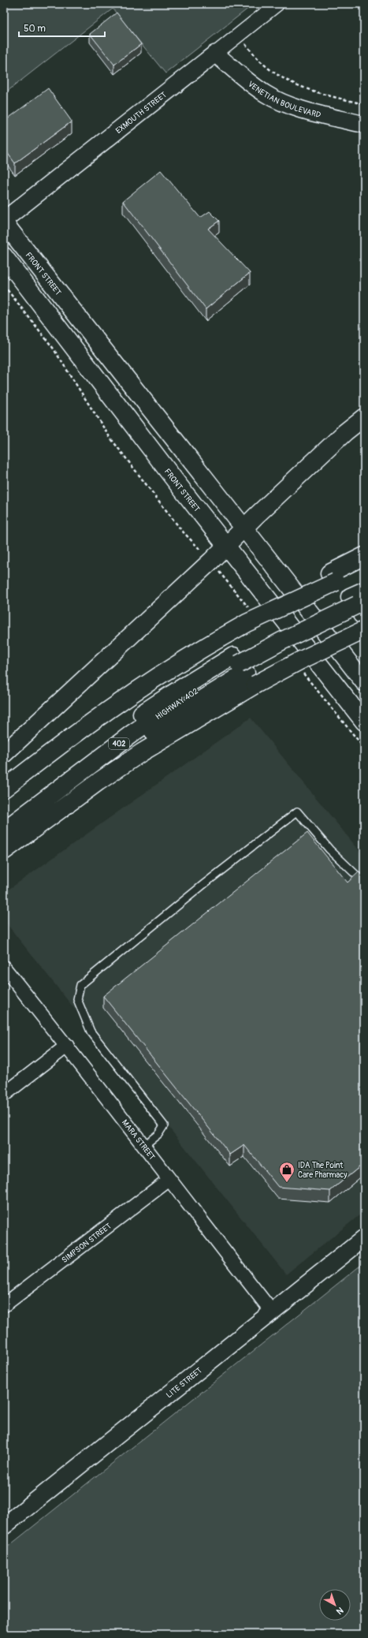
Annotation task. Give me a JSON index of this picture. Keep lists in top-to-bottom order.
{
  "streets": {
    "main road": ["FRONT STREET", "HIGHWAY 402", "402"],
    "street": [
      "VENETIAN BOULEVARD",
      "EXMOUTH STREET",
      "MARA STREET",
      "SIMPSON STREET",
      "LITE STREET"
    ]
  },
  "crossings": [
    ["VENETIAN BOULEVARD", "EXMOUTH STREET"],
    ["EXMOUTH STREET", "FRONT STREET"],
    ["MARA STREET", "SIMPSON STREET"],
    ["MARA STREET", "LITE STREET"]
  ],
  "places": {
    "shop": ["IDA The Point Care Pharmacy"]
  },
  "scale_bar": "50 m",
  "north": "bottom right"
}
